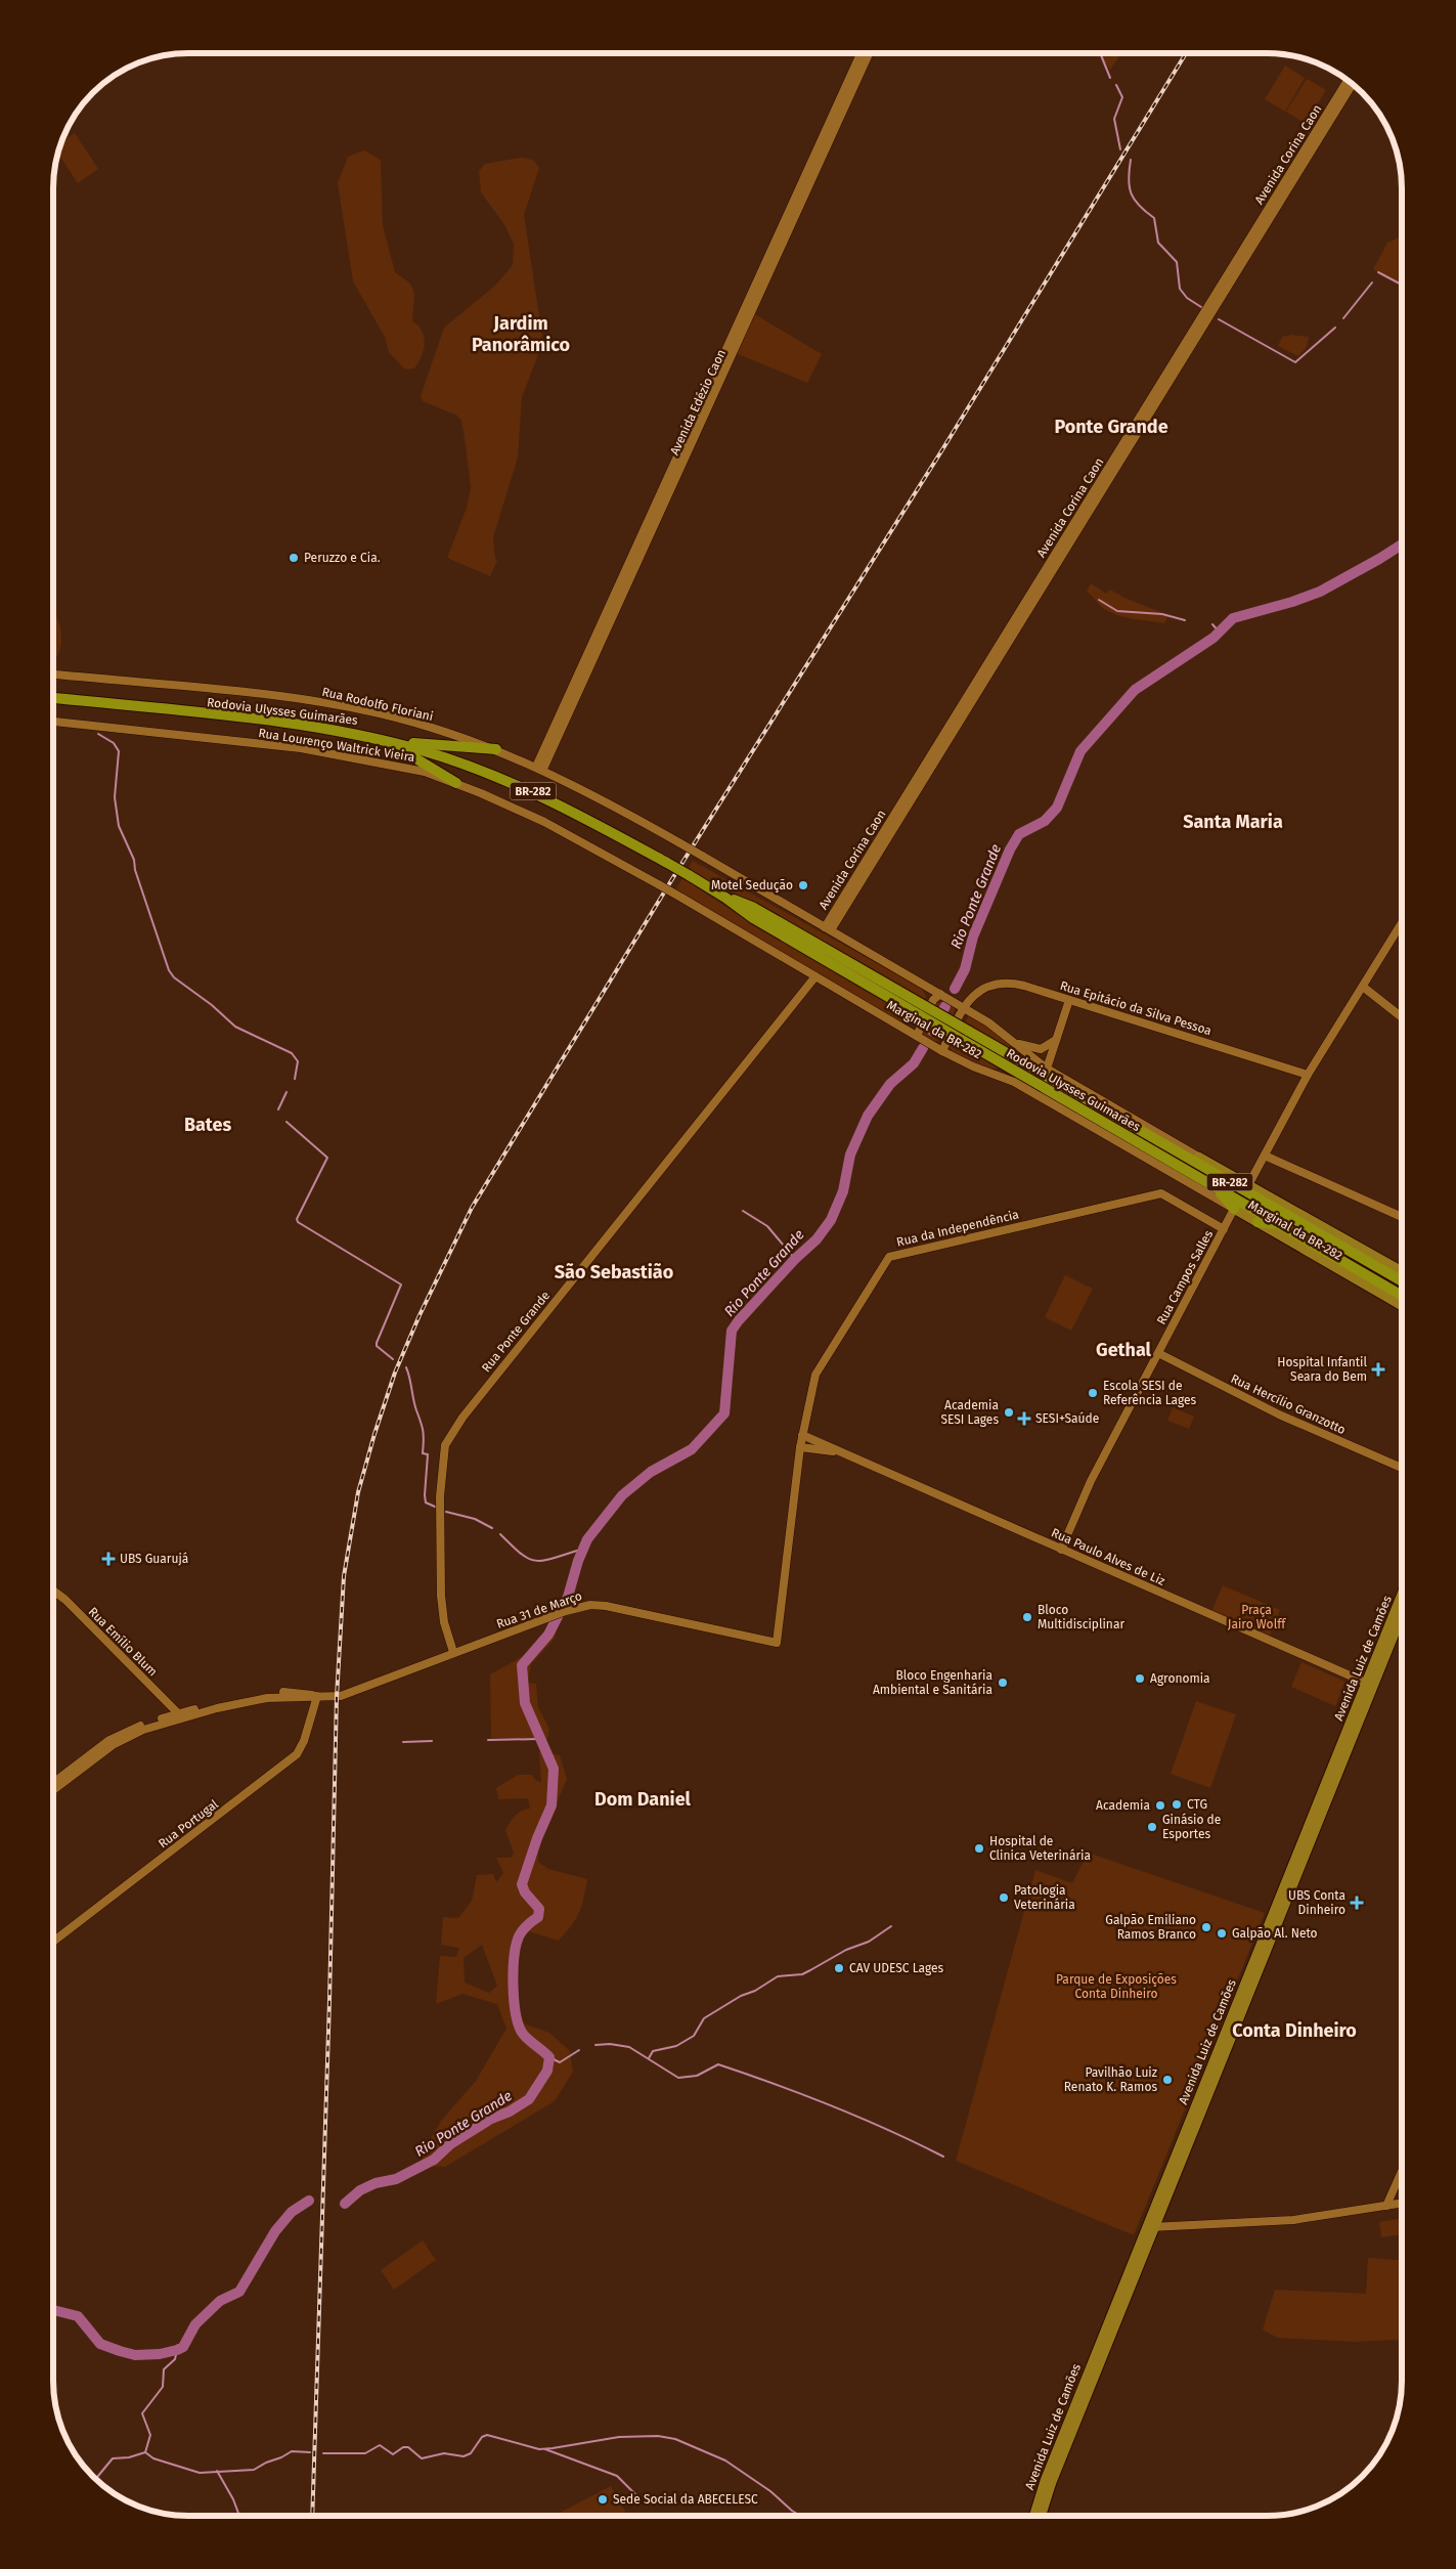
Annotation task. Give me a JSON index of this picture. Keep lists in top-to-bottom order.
{
  "streets": {
    "highway": ["Rodovia Ulysses Guimarães", "BR-282"],
    "main road": [
      "Avenida Corina Caon",
      "Avenida Edézio Caon",
      "Rua Rodolfo Floriani",
      "Rua Lourenço Waltrick Vieira",
      "Rua Epitácio da Silva Pessoa",
      "Marginal da BR-282",
      "Rua da Independência",
      "Rua Campos Salles",
      "Rua Ponte Grande",
      "Rua Hercílio Granzotto",
      "Rua Paulo Alves de Liz",
      "Rua 31 de Março",
      "Rua Emílio Blum",
      "Avenida Luiz de Camões",
      "Rua Portugal"
    ]
  },
  "crossings": [
    ["Avenida Corina Caon", "Marginal da BR-282"],
    ["Avenida Edézio Caon", "Rua Rodolfo Floriani"],
    ["Rua Rodolfo Floriani", "Marginal da BR-282"],
    ["Rua Lourenço Waltrick Vieira", "Marginal da BR-282"],
    ["Rua Epitácio da Silva Pessoa", "Marginal da BR-282"],
    ["Marginal da BR-282", "Rua Campos Salles"],
    ["Marginal da BR-282", "Rua Ponte Grande"],
    ["Rua da Independência", "Rua Campos Salles"],
    ["Rua da Independência", "Rua Paulo Alves de Liz"],
    ["Rua da Independência", "Rua 31 de Março"],
    ["Rua Campos Salles", "Rua Hercílio Granzotto"],
    ["Rua Campos Salles", "Rua Paulo Alves de Liz"],
    ["Rua Ponte Grande", "Rua 31 de Março"],
    ["Rua Paulo Alves de Liz", "Avenida Luiz de Camões"],
    ["Rua 31 de Março", "Rua Emílio Blum"],
    ["Rua 31 de Março", "Rua Portugal"]
  ],
  "districts": [
    "Jardim Panorâmico",
    "Ponte Grande",
    "Santa Maria",
    "Bates",
    "São Sebastião",
    "Gethal",
    "Dom Daniel",
    "Conta Dinheiro"
  ],
  "water": ["Rio Ponte Grande"],
  "parks": ["Praça Jairo Wolff", "Parque de Exposições Conta Dinheiro"],
  "places": {
    "other": [
      "Peruzzo e Cia.",
      "Motel Sedução",
      "Escola SESI de Referência Lages",
      "Academia SESI Lages",
      "Bloco Multidisciplinar",
      "Agronomia",
      "Bloco Engenharia Ambiental e Sanitária",
      "CTG",
      "Academia",
      "Ginásio de Esportes",
      "Hospital de Clinica Veterinária",
      "Patologia Veterinária",
      "Galpão Emiliano Ramos Branco",
      "Galpão Al. Neto",
      "CAV UDESC Lages",
      "Pavilhão Luiz Renato K. Ramos",
      "Sede Social da ABECELESC"
    ],
    "health": [
      "Hospital Infantil Seara do Bem",
      "SESI+Saúde",
      "UBS Guarujá",
      "UBS Conta Dinheiro"
    ]
  }
}
